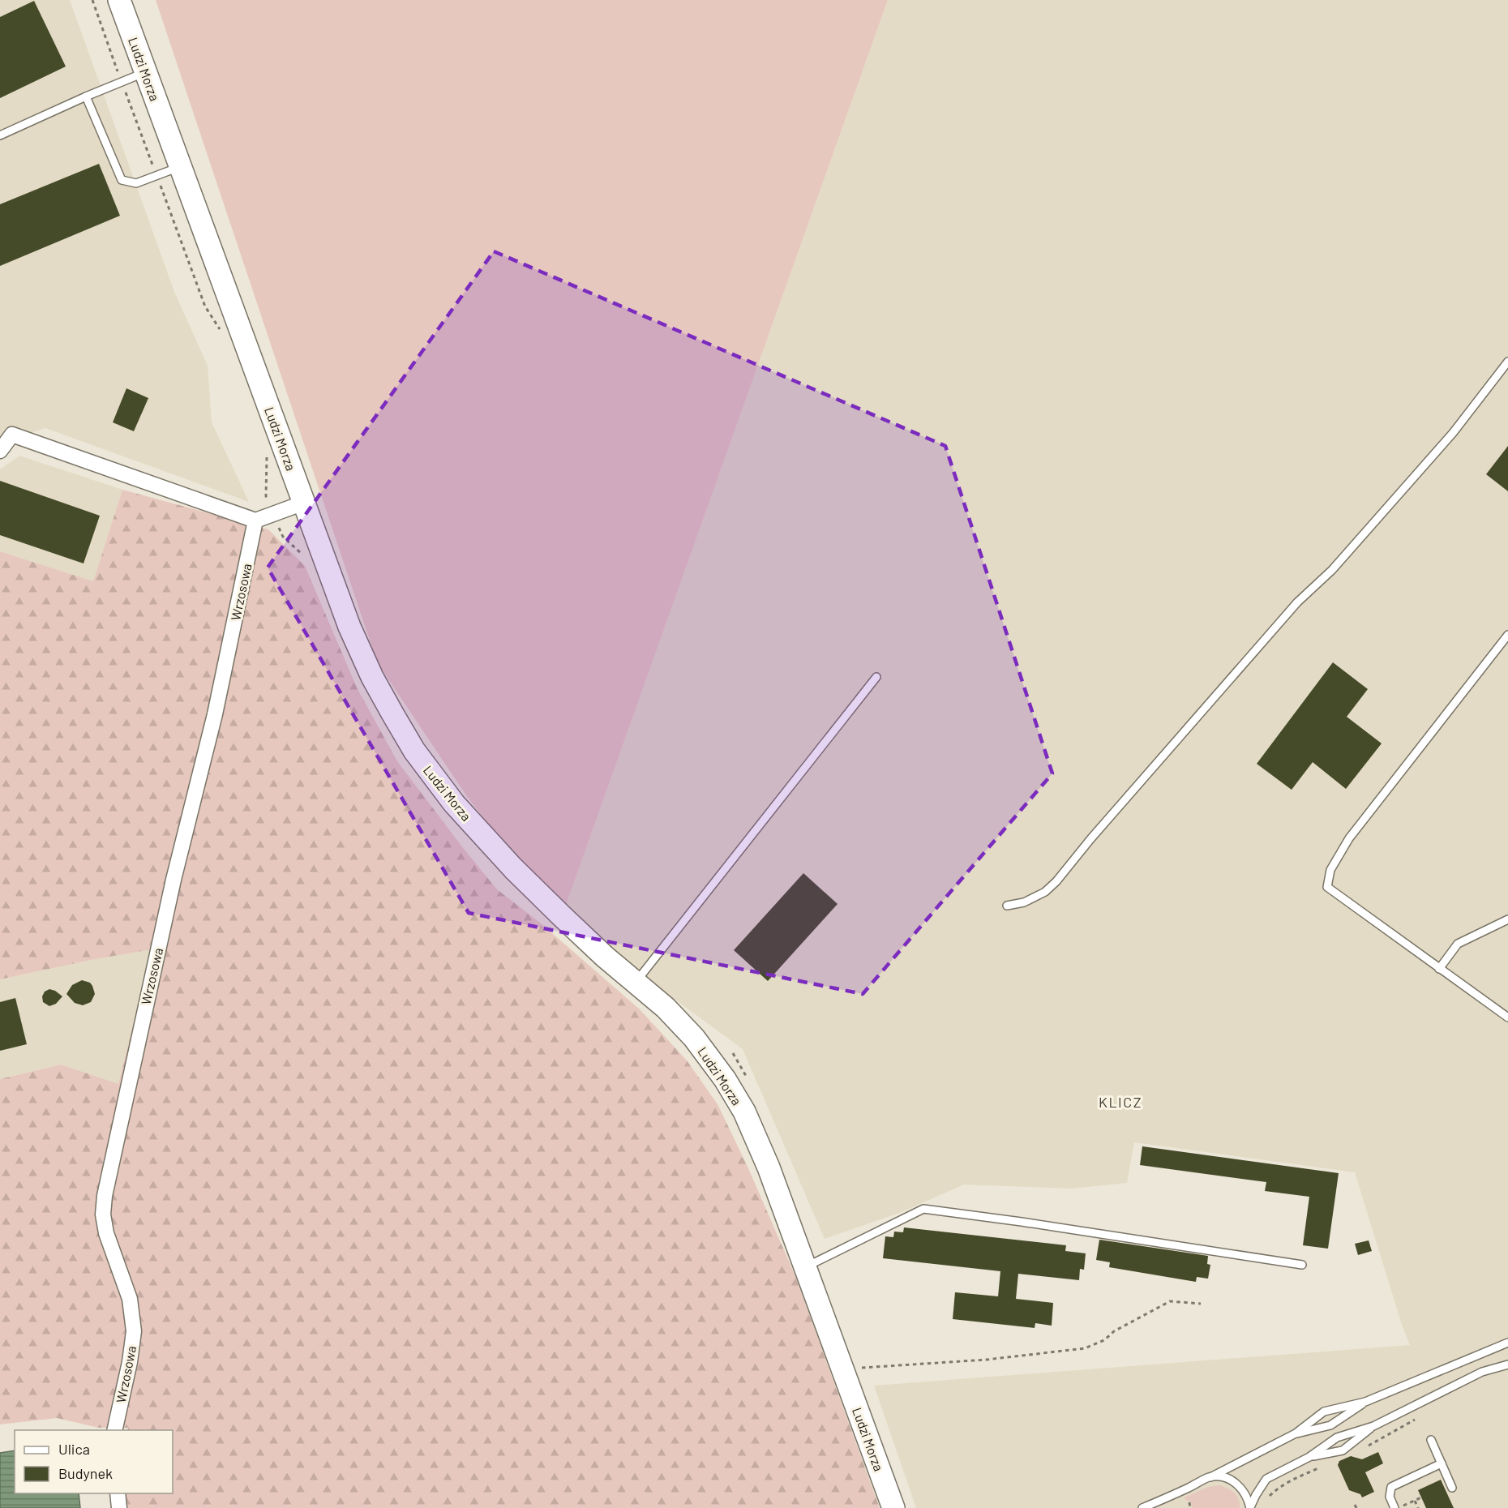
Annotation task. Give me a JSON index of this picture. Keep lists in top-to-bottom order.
{
  "streets": {
    "street": ["Ludzi Morza", "Wrzosowa"]
  },
  "districts": ["KLICZ"],
  "legend": ["Ulica", "Budynek"]
}
